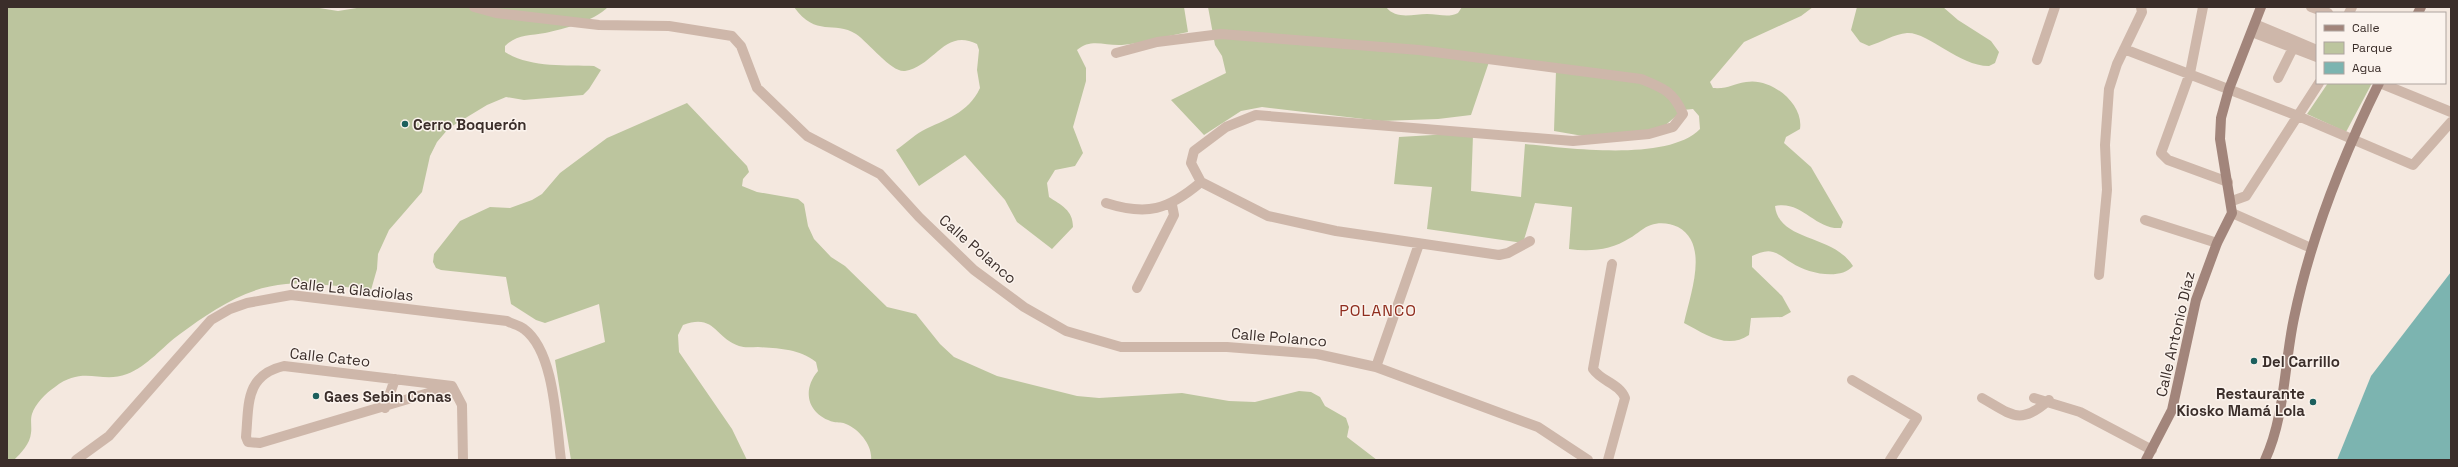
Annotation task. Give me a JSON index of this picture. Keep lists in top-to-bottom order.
{
  "streets": {
    "street": [
      "Calle Polanco",
      "Calle La Gladiolas",
      "Calle Antonio Díaz",
      "Calle Cateo"
    ]
  },
  "districts": ["POLANCO"],
  "places": [
    "Cerro Boquerón",
    "Del Carrillo",
    "Gaes Sebin Conas",
    "Restaurante Kiosko Mamá Lola"
  ],
  "legend": ["Calle", "Parque", "Agua"]
}
